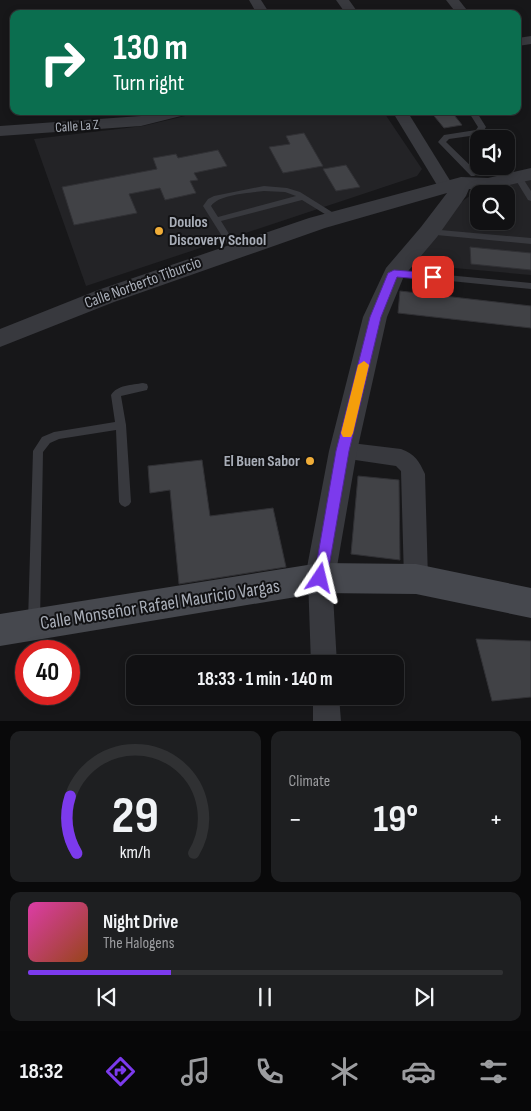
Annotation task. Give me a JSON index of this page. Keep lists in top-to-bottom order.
{
  "streets": {
    "main road": ["Calle Monseñor Rafael Mauricio Vargas"],
    "street": ["Calle La Z", "Calle Norberto Tiburcio"]
  },
  "places": ["Doulos Discovery School", "El Buen Sabor"],
  "page": {
    "turn": ["130 m", "Turn right"],
    "limit": "40",
    "trip": "18:33 · 1 min · 140 m",
    "tile": "Climate",
    "heat": ["−", "19°", "+"],
    "song": ["Night Drive", "The Halogens"],
    "tabs": "18:32",
    "gauge": ["29", "km/h"]
  }
}
